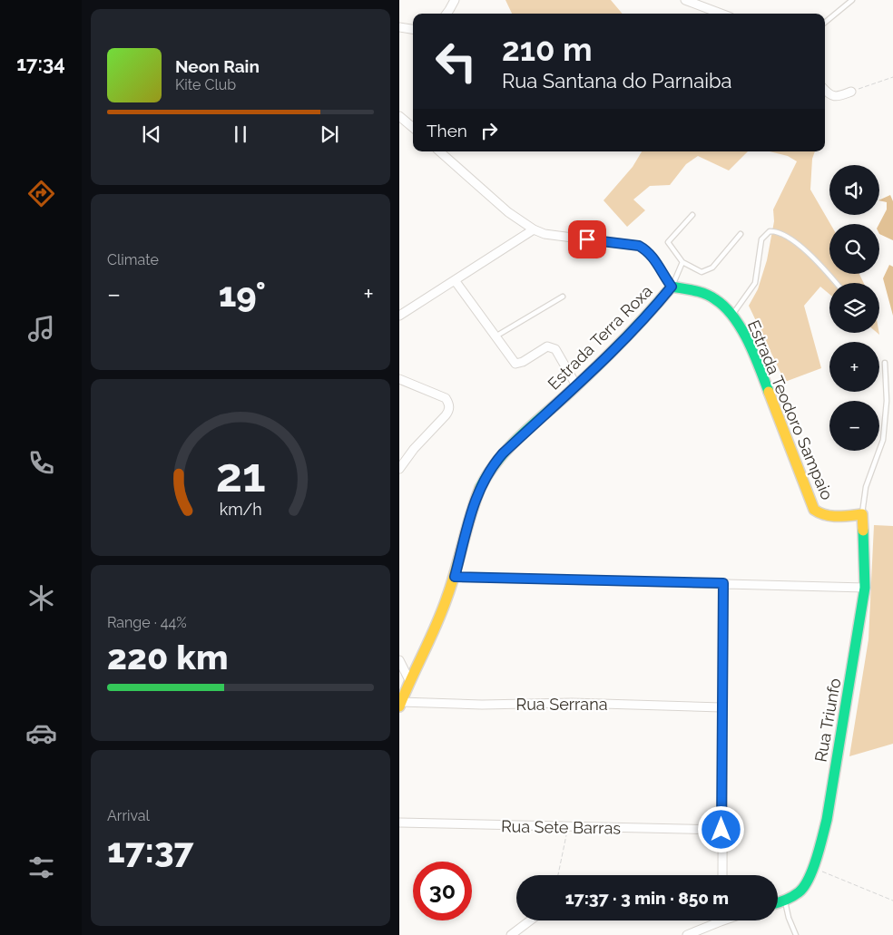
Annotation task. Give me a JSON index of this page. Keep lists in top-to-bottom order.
{
  "streets": {
    "street": [
      "Estrada Terra Roxa",
      "Estrada Teodoro Sampaio",
      "Rua Serrana",
      "Rua Triunfo",
      "Rua Sete Barras"
    ]
  },
  "crossings": [
    ["Estrada Terra Roxa", "Estrada Teodoro Sampaio"],
    ["Estrada Terra Roxa", "Rua Serrana"],
    ["Estrada Teodoro Sampaio", "Rua Triunfo"]
  ],
  "page": {
    "tabs": "17:34",
    "turn": ["210 m", "Rua Santana do Parnaiba"],
    "song": ["Neon Rain", "Kite Club"],
    "then": "Then",
    "map_buttons": ["+", "−"],
    "tile": [
      "Climate",
      ["Range · 44%", "220 km"],
      ["Arrival", "17:37"]
    ],
    "heat": ["−", "19°", "+"],
    "limit": "30",
    "trip": "17:37 · 3 min · 850 m",
    "gauge": ["21", "km/h"]
  }
}
